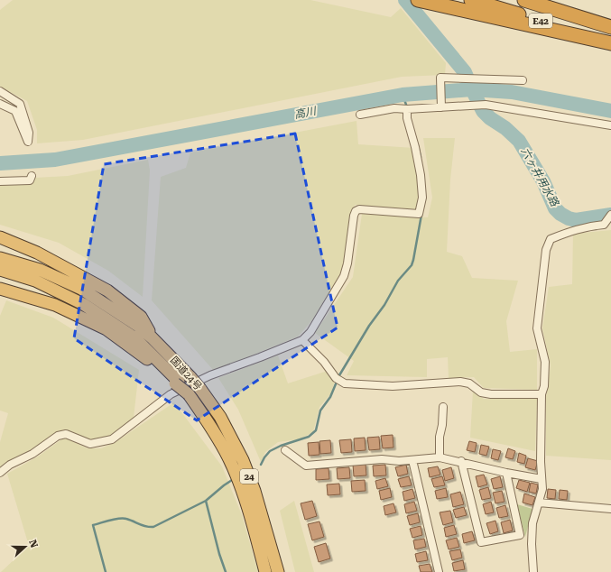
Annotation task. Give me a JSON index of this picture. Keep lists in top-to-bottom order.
{
  "streets": {
    "highway": ["E42", "国道24号", "24"]
  },
  "crossings": [
    ["国道24号", "24"]
  ],
  "water": ["高川", "六ヶ井用水路"],
  "north": "right"
}
